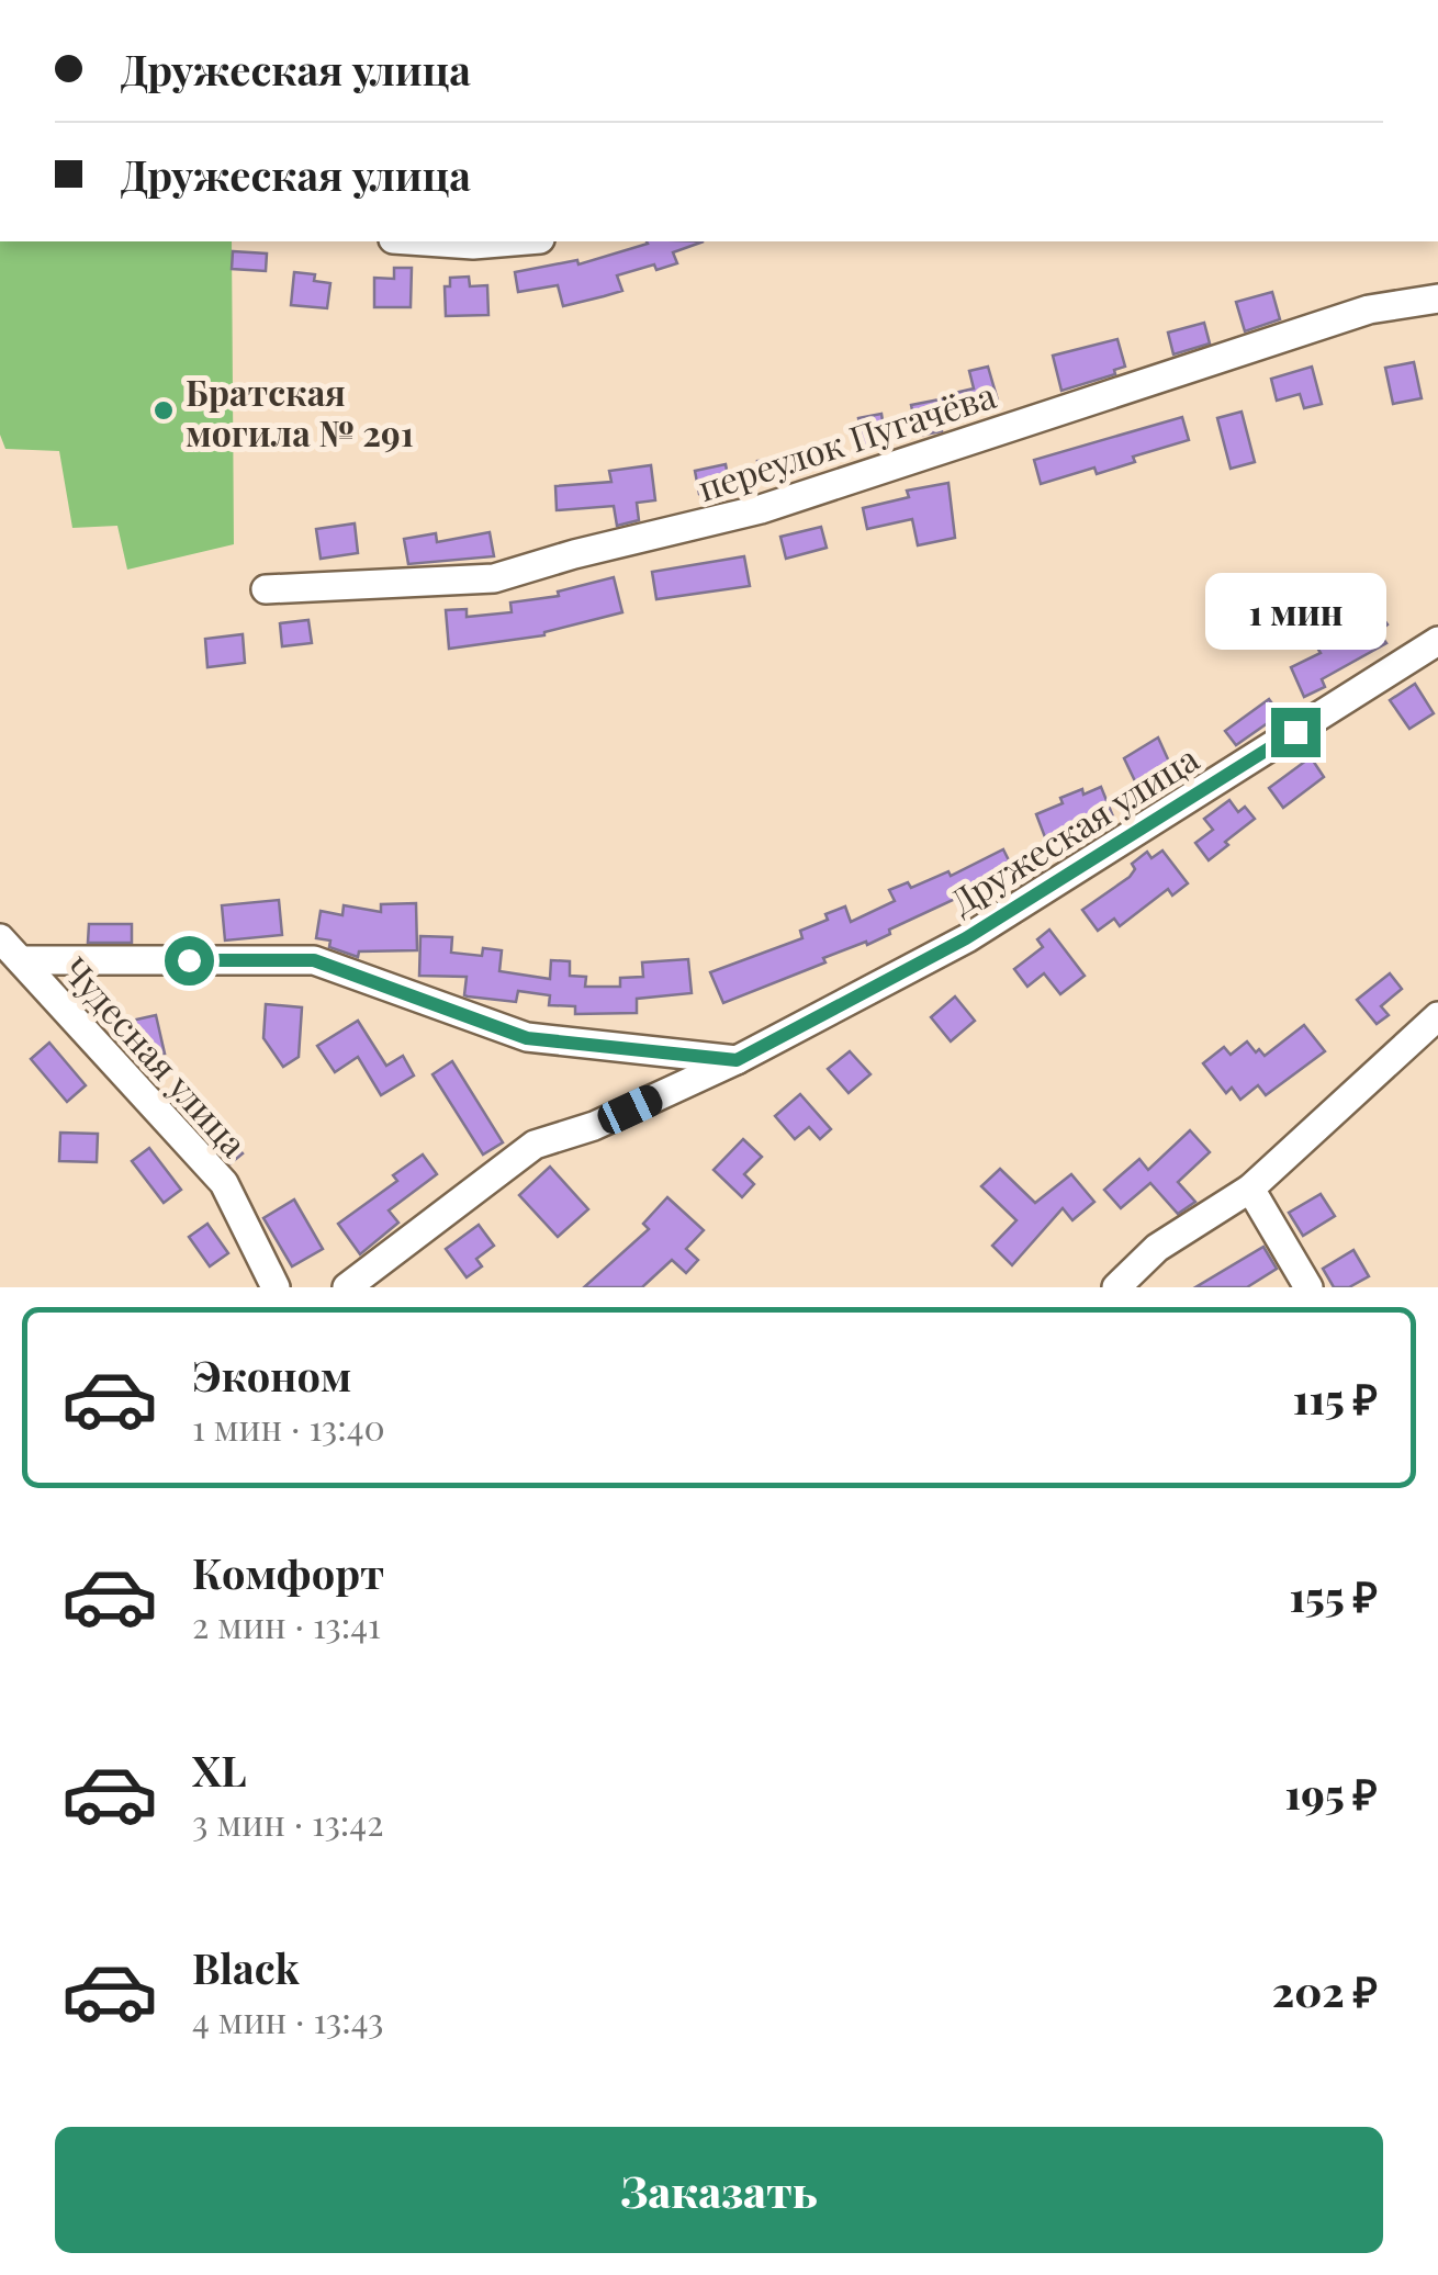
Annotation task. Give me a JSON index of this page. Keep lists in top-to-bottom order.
{
  "streets": {
    "street": ["переулок Пугачёва", "Дружеская улица", "Чудесная улица"]
  },
  "places": ["Братская могила № 291"],
  "page": {
    "banner": ["Дружеская улица", "Дружеская улица"],
    "bubble": "1 мин",
    "list": [
      {
        "name": "Эконом",
        "note": "1 мин · 13:40",
        "value": "115 ₽"
      },
      {
        "name": "Комфорт",
        "note": "2 мин · 13:41",
        "value": "155 ₽"
      },
      {
        "name": "XL",
        "note": "3 мин · 13:42",
        "value": "195 ₽"
      },
      {
        "name": "Black",
        "note": "4 мин · 13:43",
        "value": "202 ₽"
      }
    ],
    "buttons": "Заказать"
  }
}
